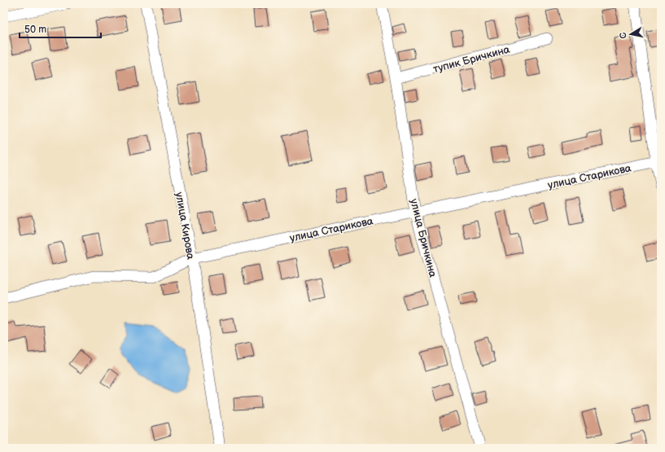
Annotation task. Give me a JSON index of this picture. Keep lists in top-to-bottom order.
{
  "streets": {
    "street": [
      "тупик Бричкина",
      "улица Старикова",
      "улица Кирова",
      "улица Бричкина"
    ]
  },
  "crossings": [
    ["тупик Бричкина", "улица Бричкина"],
    ["улица Старикова", "улица Кирова"],
    ["улица Старикова", "улица Бричкина"]
  ],
  "scale_bar": "50 m",
  "north": "left"
}
